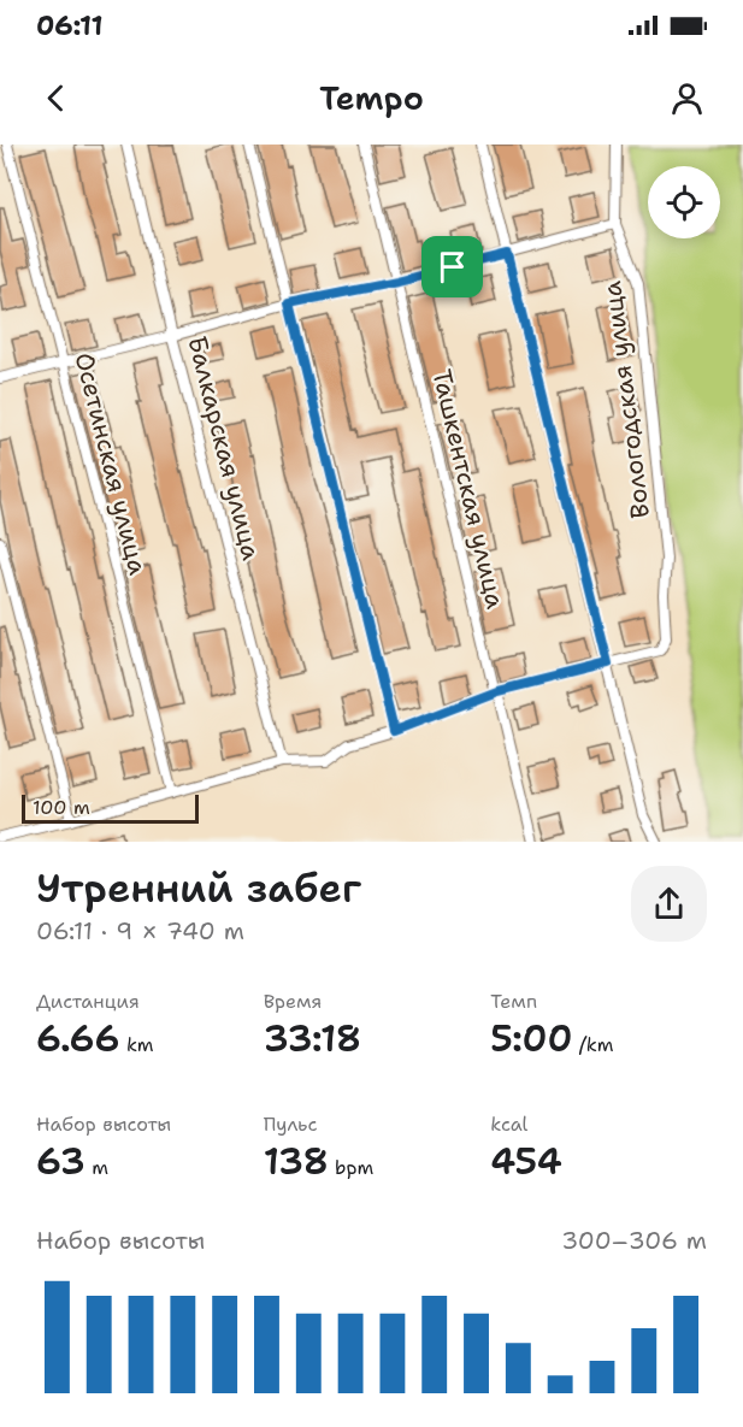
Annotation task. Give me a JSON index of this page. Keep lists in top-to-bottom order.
{
  "streets": {
    "street": [
      "Вологодская улица",
      "Балкарская улица",
      "Осетинская улица",
      "Ташкентская улица"
    ]
  },
  "scale_bar": "100 m",
  "page": {
    "status": "06:11",
    "header": "Tempo",
    "scale": "100 m",
    "heading": ["Утренний забег", "06:11 · 9 × 740 m"],
    "stats": [
      ["Дистанция", "6.66 km"],
      ["Время", "33:18"],
      ["Темп", "5:00 /km"],
      ["Набор высоты", "63 m"],
      ["Пульс", "138 bpm"],
      ["kcal", "454"]
    ],
    "chart": ["Набор высоты", "300–306 m"]
  }
}
